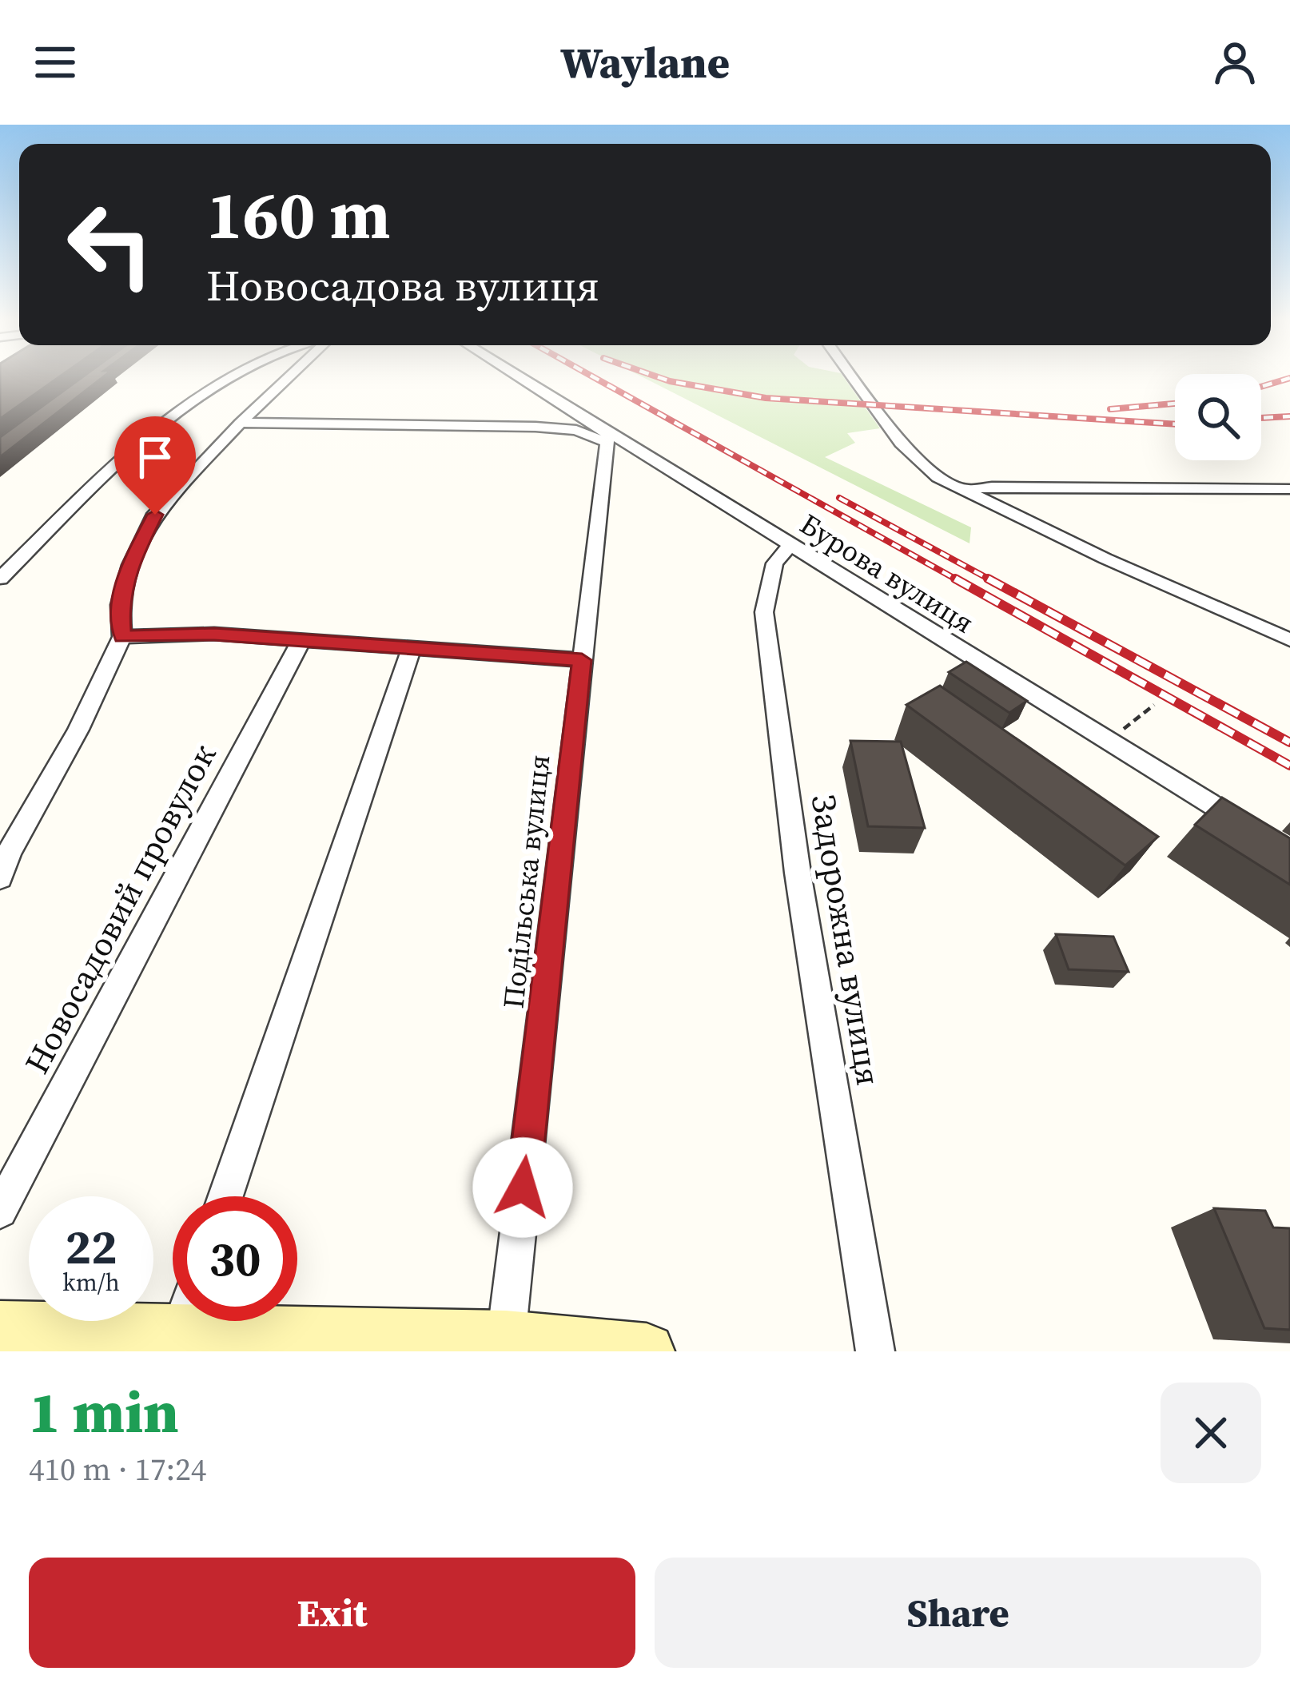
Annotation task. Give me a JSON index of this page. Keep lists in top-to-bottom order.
{
  "streets": {
    "street": [
      "Бурова вулиця",
      "Подільська вулиця",
      "Новосадовий провулок",
      "Задорожна вулиця"
    ]
  },
  "crossings": [
    ["Бурова вулиця", "Подільська вулиця"],
    ["Бурова вулиця", "Задорожна вулиця"]
  ],
  "page": {
    "header": "Waylane",
    "turn": ["160 m", "Новосадова вулиця"],
    "speed": "22 km/h",
    "limit": "30",
    "heading": ["1 min", "410 m · 17:24"],
    "buttons": ["Exit", "Share"]
  }
}
